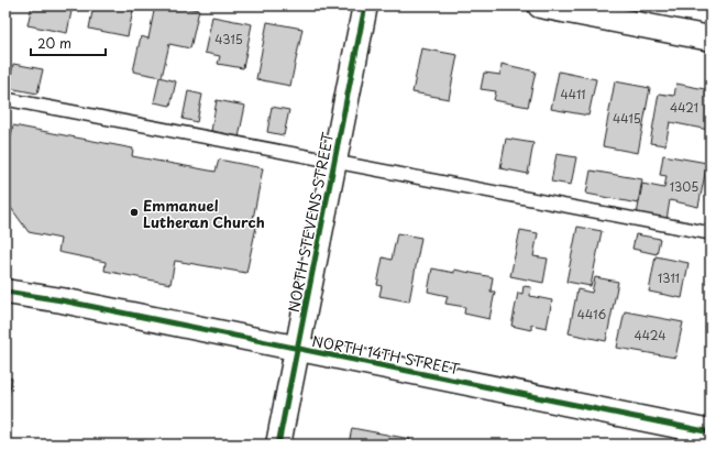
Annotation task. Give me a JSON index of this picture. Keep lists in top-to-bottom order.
{
  "streets": {
    "street": ["NORTH STEVENS STREET", "NORTH 14TH STREET"]
  },
  "crossings": [
    ["NORTH STEVENS STREET", "NORTH 14TH STREET"]
  ],
  "places": ["Emmanuel Lutheran Church"],
  "house_numbers": [
    "4315",
    "4411",
    "4421",
    "4415",
    "1305",
    "1311",
    "4416",
    "4424"
  ],
  "scale_bar": "20 m"
}
